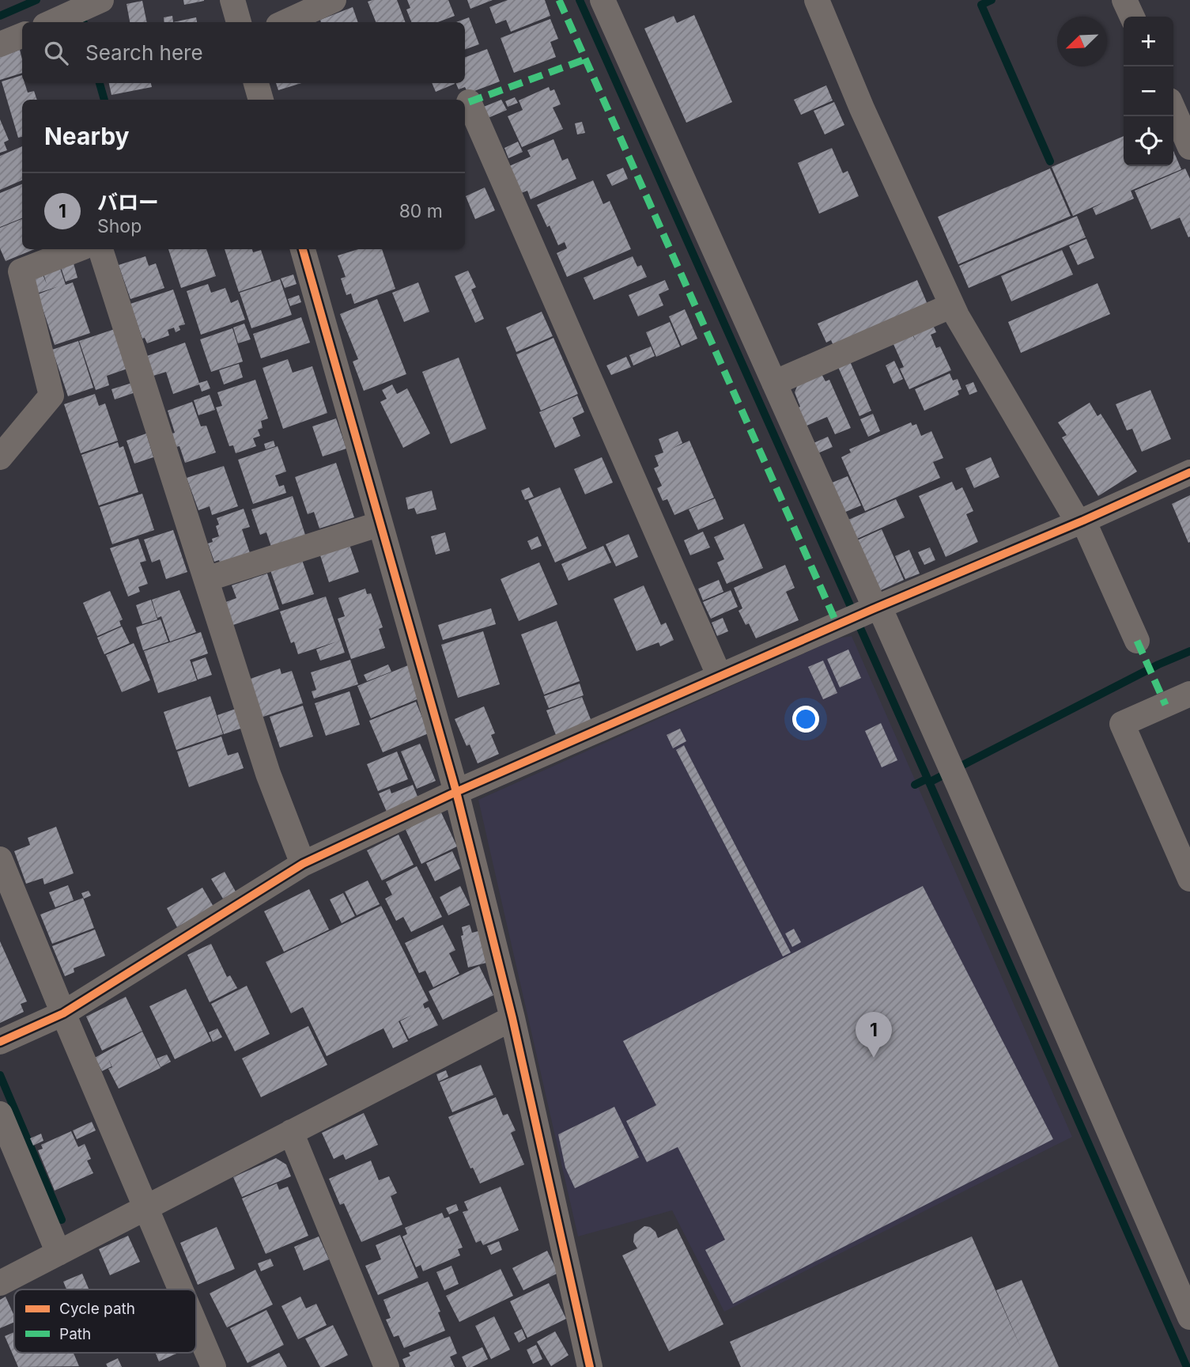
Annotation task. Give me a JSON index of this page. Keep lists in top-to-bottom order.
{
  "legend": ["Cycle path", "Path"],
  "north": "bottom left",
  "page": {
    "map_buttons": ["+", "−"],
    "search": "Search here",
    "heading": "Nearby",
    "list": [
      {
        "mark": "1",
        "name": "バロー",
        "note": "Shop",
        "value": "80 m"
      }
    ],
    "pins": "1"
  }
}
